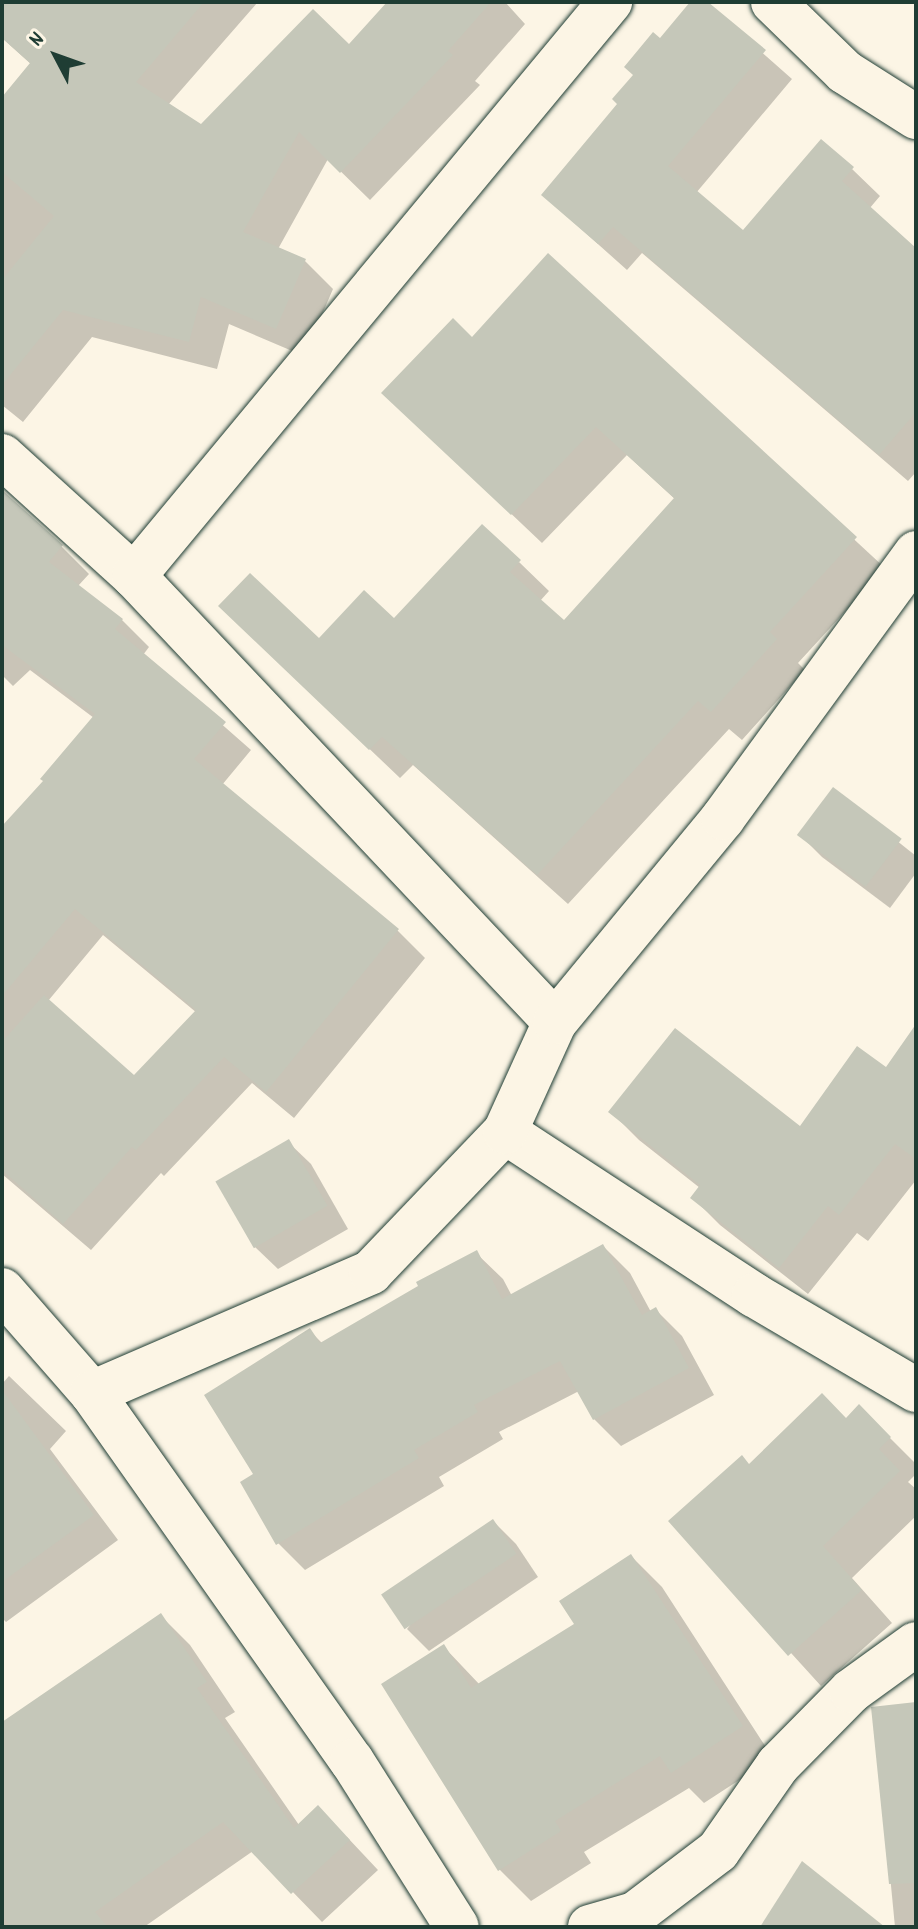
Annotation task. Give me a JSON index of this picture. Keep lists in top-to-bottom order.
{
  "north": "top left"
}
